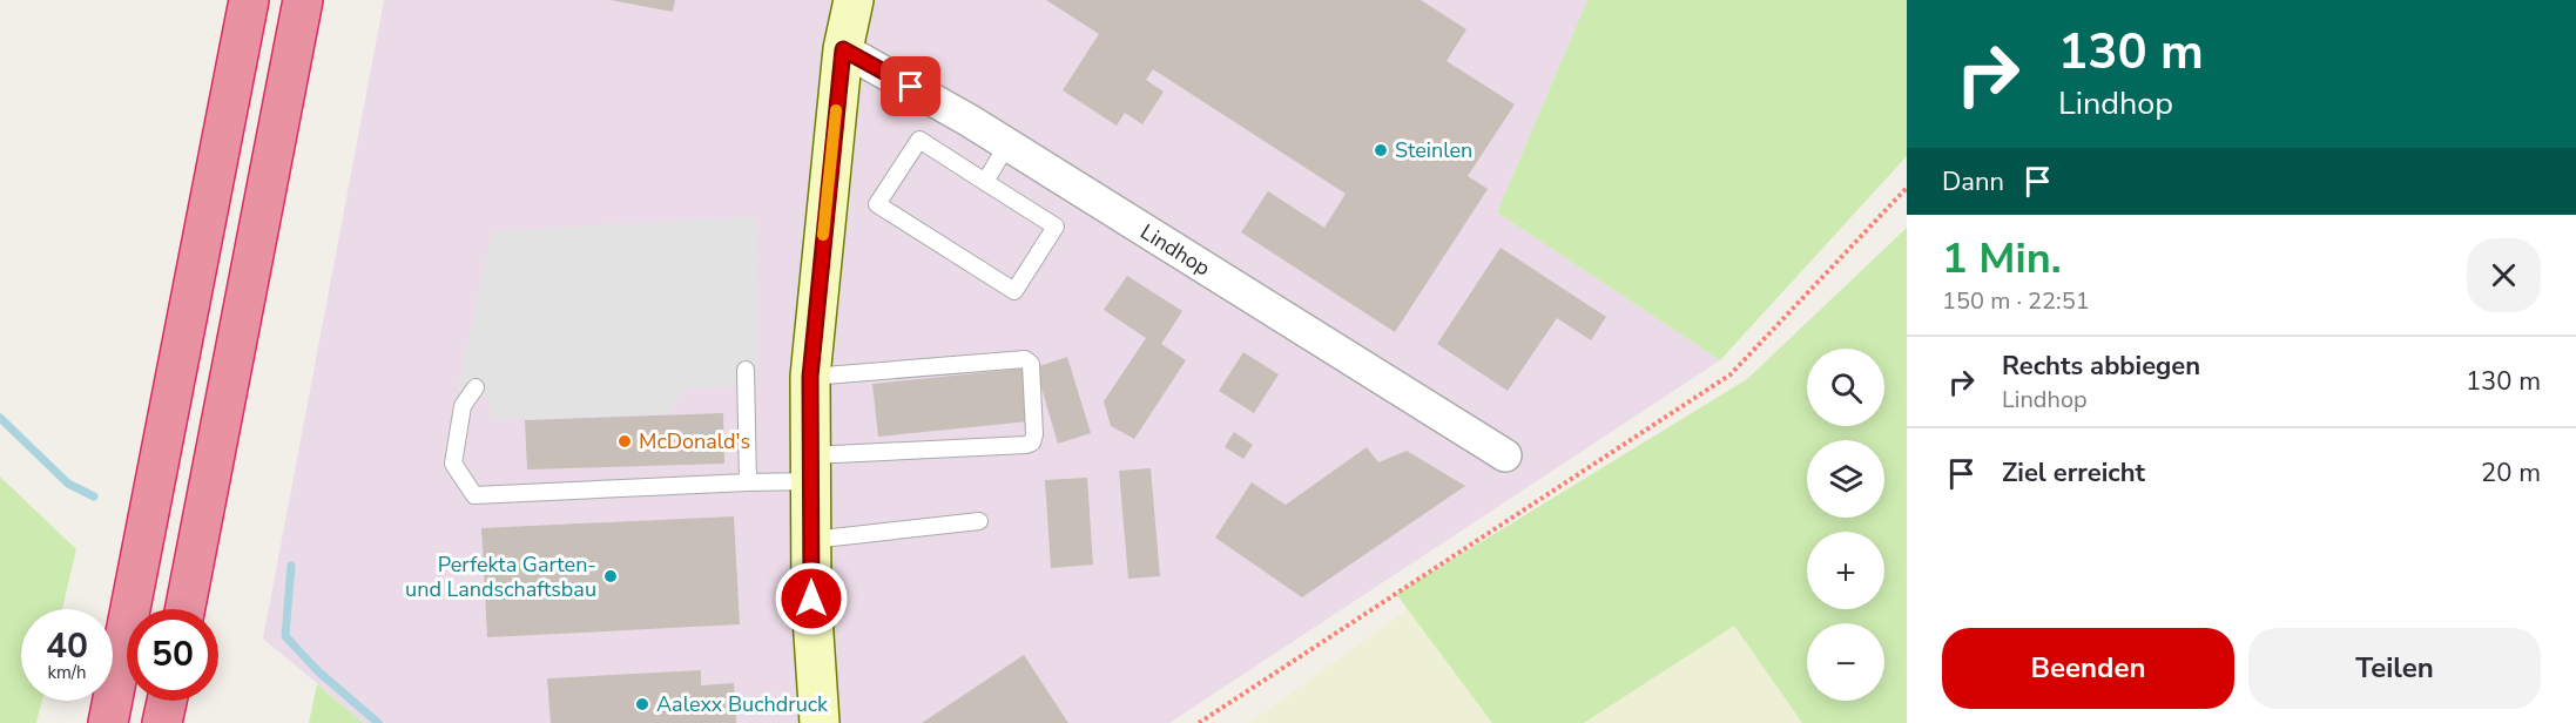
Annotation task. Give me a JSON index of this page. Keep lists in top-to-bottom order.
{
  "streets": {
    "street": ["Lindhop"]
  },
  "places": [
    "Steinlen",
    "McDonald's",
    "Perfekta Garten- und Landschaftsbau",
    "Aalexx Buchdruck"
  ],
  "page": {
    "turn": ["130 m", "Lindhop"],
    "then": "Dann",
    "heading": ["1 Min.", "150 m · 22:51"],
    "list": [
      {
        "name": "Rechts abbiegen",
        "note": "Lindhop",
        "value": "130 m"
      },
      {
        "name": "Ziel erreicht",
        "value": "20 m"
      }
    ],
    "map_buttons": ["+", "−"],
    "speed": "40 km/h",
    "limit": "50",
    "buttons": ["Beenden", "Teilen"]
  }
}
